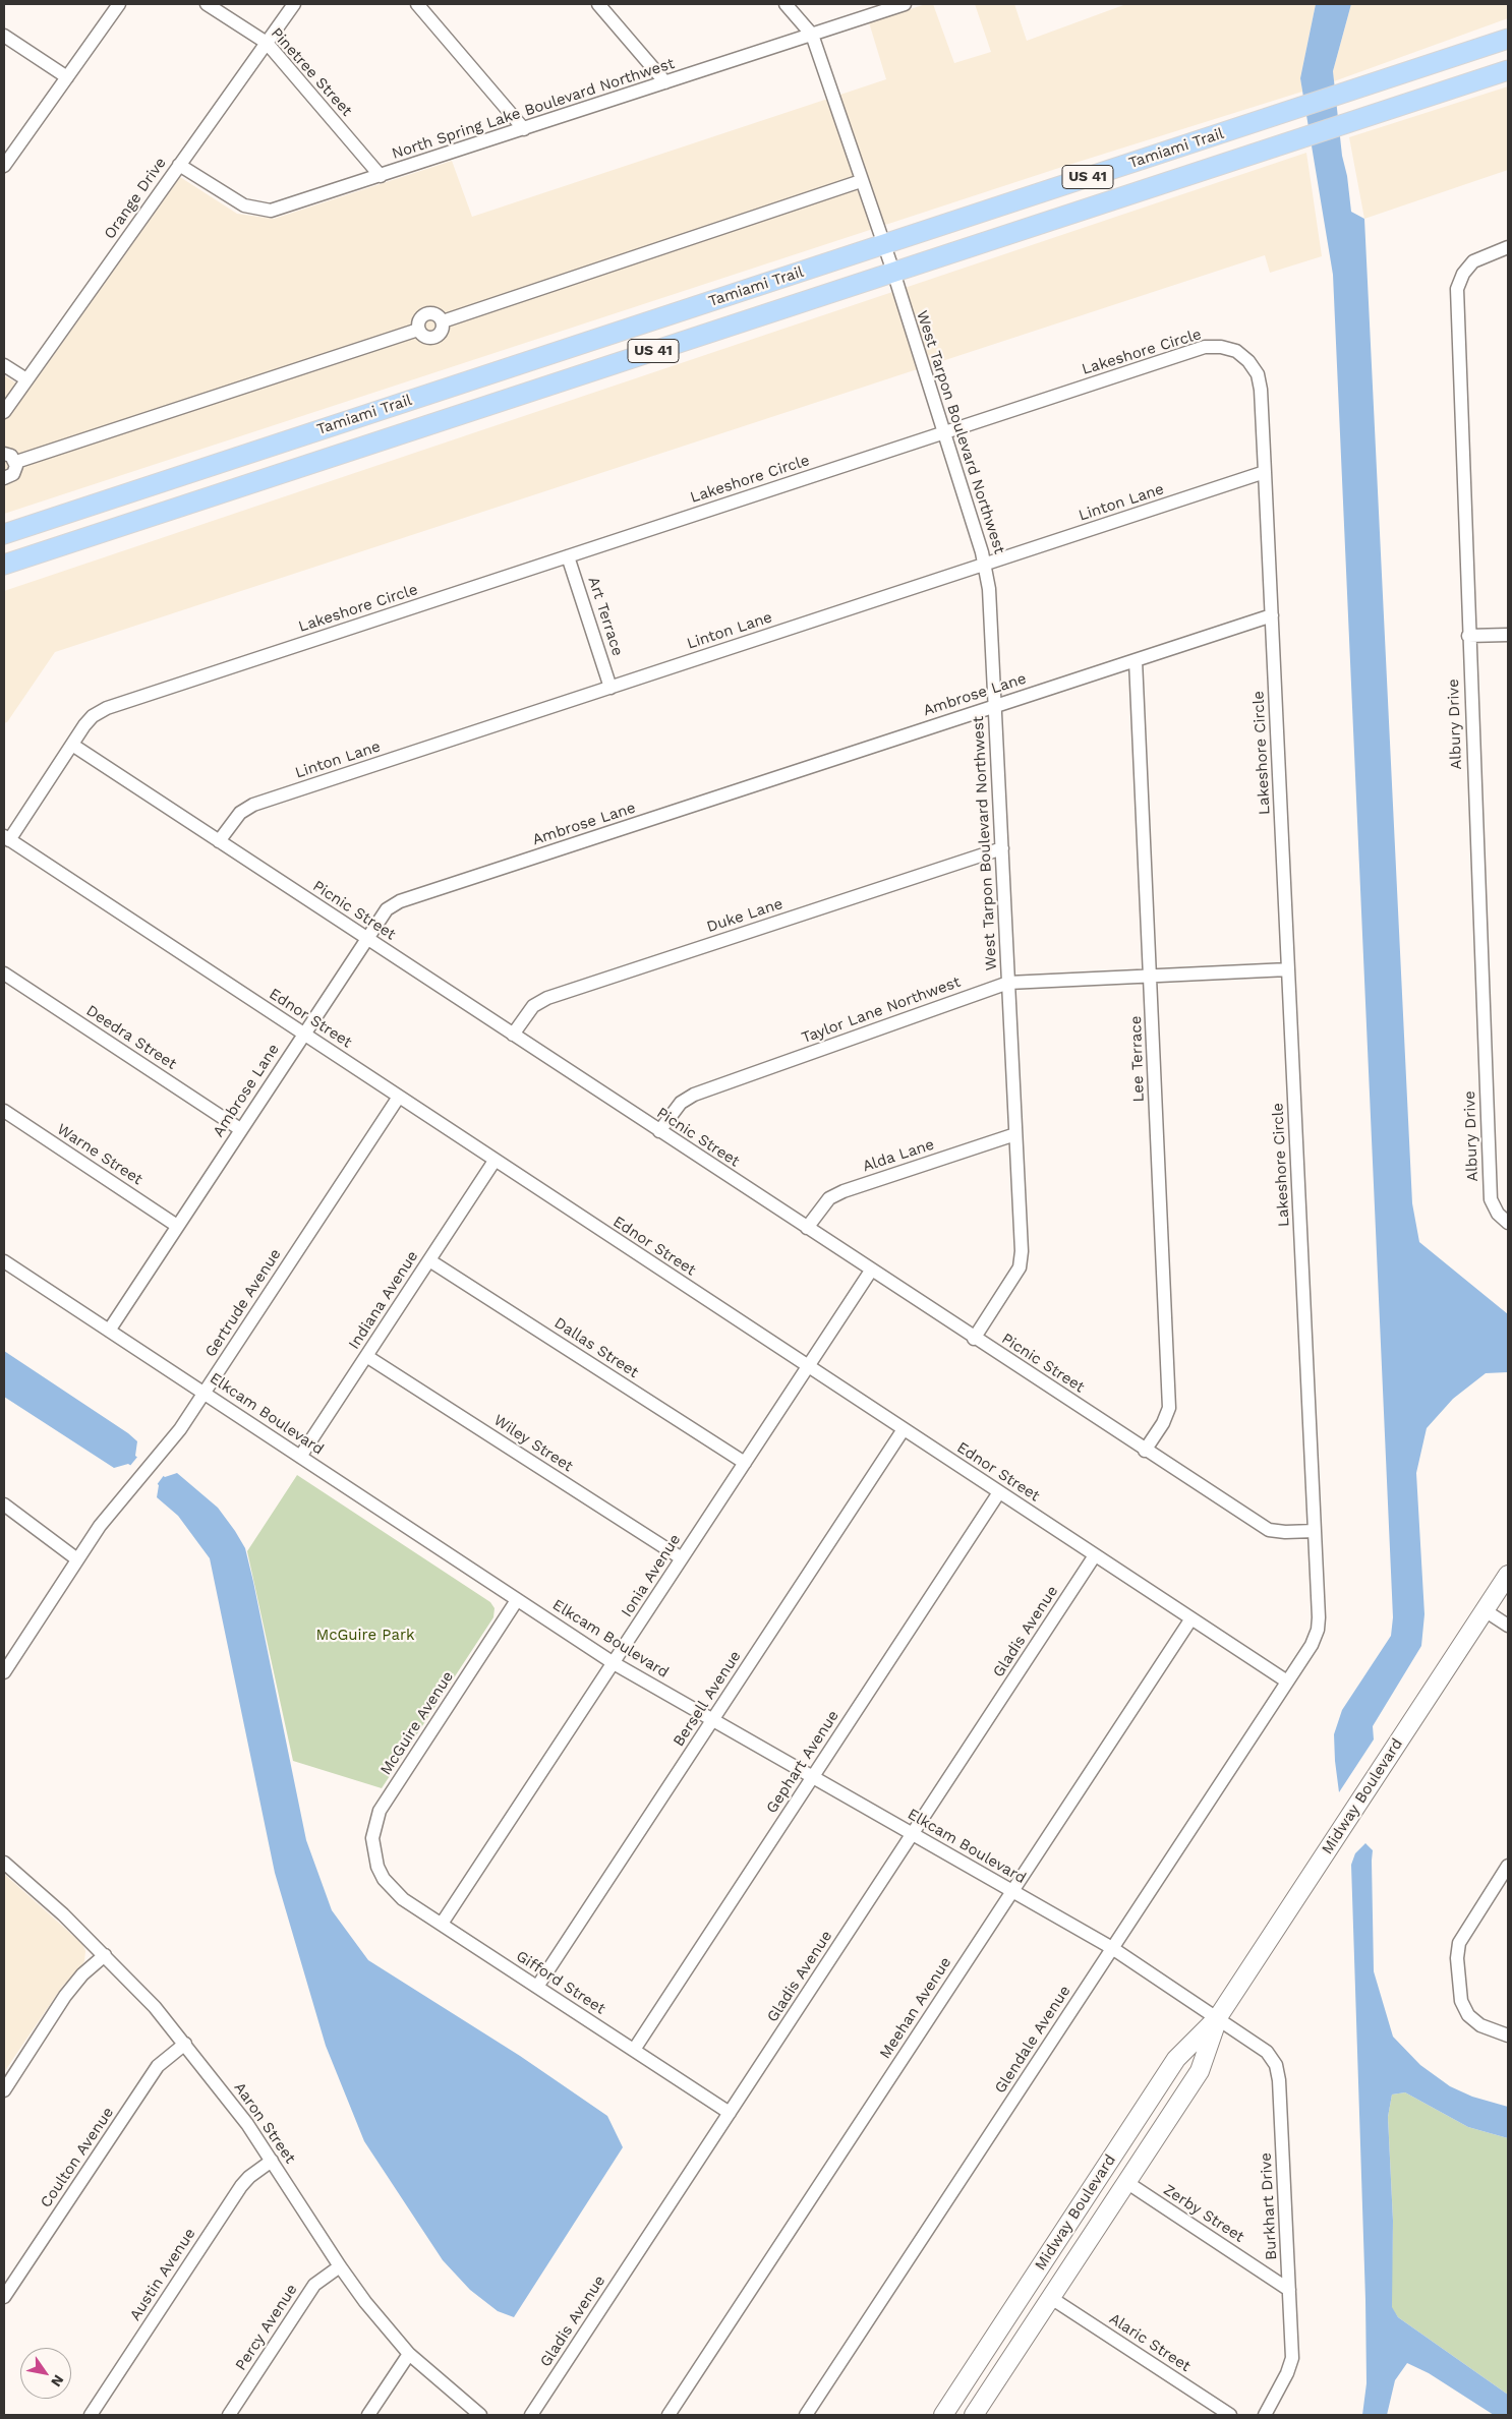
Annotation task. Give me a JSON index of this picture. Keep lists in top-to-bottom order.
{
  "streets": {
    "main road": ["Tamiami Trail", "US 41"],
    "street": [
      "Pinetree Street",
      "North Spring Lake Boulevard Northwest",
      "Orange Drive",
      "Lakeshore Circle",
      "West Tarpon Boulevard Northwest",
      "Linton Lane",
      "Art Terrace",
      "Ambrose Lane",
      "Albury Drive",
      "Picnic Street",
      "Duke Lane",
      "Taylor Lane Northwest",
      "Ednor Street",
      "Deedra Street",
      "Lee Terrace",
      "Warne Street",
      "Alda Lane",
      "Indiana Avenue",
      "Gertrude Avenue",
      "Dallas Street",
      "Elkcam Boulevard",
      "Wiley Street",
      "Ionia Avenue",
      "Gladis Avenue",
      "Bersell Avenue",
      "McGuire Avenue",
      "Gephart Avenue",
      "Midway Boulevard",
      "Gifford Street",
      "Meehan Avenue",
      "Glendale Avenue",
      "Aaron Street",
      "Coulton Avenue",
      "Burkhart Drive",
      "Zerby Street",
      "Austin Avenue",
      "Percy Avenue",
      "Alaric Street"
    ]
  },
  "crossings": [
    ["Pinetree Street", "North Spring Lake Boulevard Northwest"],
    ["Pinetree Street", "Orange Drive"],
    ["North Spring Lake Boulevard Northwest", "Orange Drive"],
    ["North Spring Lake Boulevard Northwest", "West Tarpon Boulevard Northwest"],
    ["Tamiami Trail", "West Tarpon Boulevard Northwest"],
    ["Lakeshore Circle", "West Tarpon Boulevard Northwest"],
    ["Lakeshore Circle", "Linton Lane"],
    ["Lakeshore Circle", "Art Terrace"],
    ["Lakeshore Circle", "Ambrose Lane"],
    ["Lakeshore Circle", "Picnic Street"],
    ["Lakeshore Circle", "Taylor Lane Northwest"],
    ["Lakeshore Circle", "Ednor Street"],
    ["Lakeshore Circle", "Glendale Avenue"],
    ["West Tarpon Boulevard Northwest", "Linton Lane"],
    ["West Tarpon Boulevard Northwest", "Ambrose Lane"],
    ["West Tarpon Boulevard Northwest", "Picnic Street"],
    ["West Tarpon Boulevard Northwest", "Duke Lane"],
    ["West Tarpon Boulevard Northwest", "Taylor Lane Northwest"],
    ["West Tarpon Boulevard Northwest", "Alda Lane"],
    ["Linton Lane", "Art Terrace"],
    ["Linton Lane", "Picnic Street"],
    ["Ambrose Lane", "Picnic Street"],
    ["Ambrose Lane", "Ednor Street"],
    ["Ambrose Lane", "Deedra Street"],
    ["Ambrose Lane", "Lee Terrace"],
    ["Ambrose Lane", "Warne Street"],
    ["Ambrose Lane", "Elkcam Boulevard"],
    ["Picnic Street", "Duke Lane"],
    ["Picnic Street", "Taylor Lane Northwest"],
    ["Picnic Street", "Lee Terrace"],
    ["Picnic Street", "Alda Lane"],
    ["Picnic Street", "Ionia Avenue"],
    ["Taylor Lane Northwest", "Lee Terrace"],
    ["Ednor Street", "Indiana Avenue"],
    ["Ednor Street", "Gertrude Avenue"],
    ["Ednor Street", "Ionia Avenue"],
    ["Ednor Street", "Gladis Avenue"],
    ["Ednor Street", "Bersell Avenue"],
    ["Ednor Street", "Gephart Avenue"],
    ["Ednor Street", "Meehan Avenue"],
    ["Ednor Street", "Glendale Avenue"],
    ["Indiana Avenue", "Dallas Street"],
    ["Indiana Avenue", "Elkcam Boulevard"],
    ["Indiana Avenue", "Wiley Street"],
    ["Gertrude Avenue", "Elkcam Boulevard"],
    ["Dallas Street", "Ionia Avenue"],
    ["Elkcam Boulevard", "Ionia Avenue"],
    ["Elkcam Boulevard", "Gladis Avenue"],
    ["Elkcam Boulevard", "Bersell Avenue"],
    ["Elkcam Boulevard", "McGuire Avenue"],
    ["Elkcam Boulevard", "Gephart Avenue"],
    ["Elkcam Boulevard", "Midway Boulevard"],
    ["Elkcam Boulevard", "Meehan Avenue"],
    ["Elkcam Boulevard", "Glendale Avenue"],
    ["Elkcam Boulevard", "Burkhart Drive"],
    ["Wiley Street", "Ionia Avenue"],
    ["Ionia Avenue", "Gifford Street"],
    ["Gladis Avenue", "Gifford Street"],
    ["Bersell Avenue", "Gifford Street"],
    ["McGuire Avenue", "Gifford Street"],
    ["Gephart Avenue", "Gifford Street"],
    ["Midway Boulevard", "Burkhart Drive"],
    ["Midway Boulevard", "Zerby Street"],
    ["Midway Boulevard", "Alaric Street"],
    ["Aaron Street", "Coulton Avenue"],
    ["Aaron Street", "Austin Avenue"],
    ["Aaron Street", "Percy Avenue"],
    ["Burkhart Drive", "Zerby Street"]
  ],
  "parks": ["McGuire Park"],
  "north": "bottom right"
}
